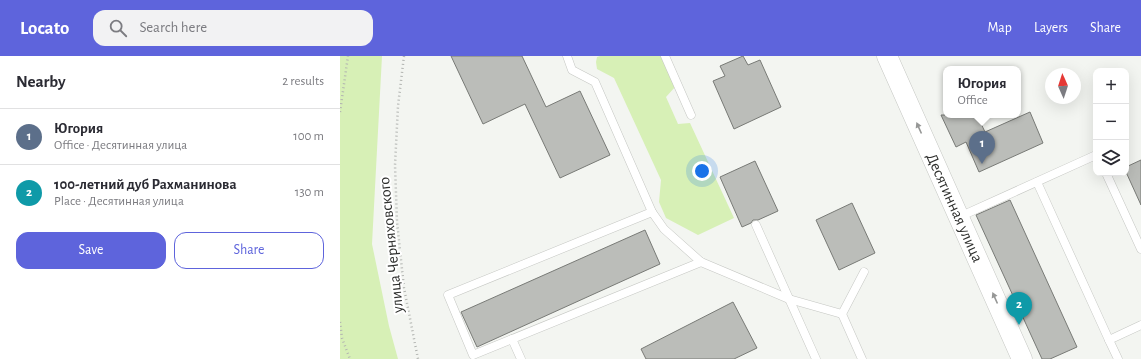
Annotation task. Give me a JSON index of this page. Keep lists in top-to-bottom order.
{
  "streets": {
    "street": ["Десятинная улица"],
    "path": ["улица Черняховского"]
  },
  "one_way": ["Десятинная улица"],
  "north": "top",
  "page": {
    "header": "Locato",
    "search": "Search here",
    "nav": ["Map", "Layers", "Share"],
    "heading": ["Nearby", "2 results"],
    "popup": ["Югория", "Office"],
    "map_buttons": ["+", "−"],
    "list": [
      {
        "mark": "1",
        "name": "Югория",
        "note": "Office · Десятинная улица",
        "value": "100 m"
      },
      {
        "mark": "2",
        "name": "100-летний дуб Рахманинова",
        "note": "Place · Десятинная улица",
        "value": "130 m"
      }
    ],
    "pins": ["1", "2"],
    "buttons": ["Save", "Share"]
  }
}
